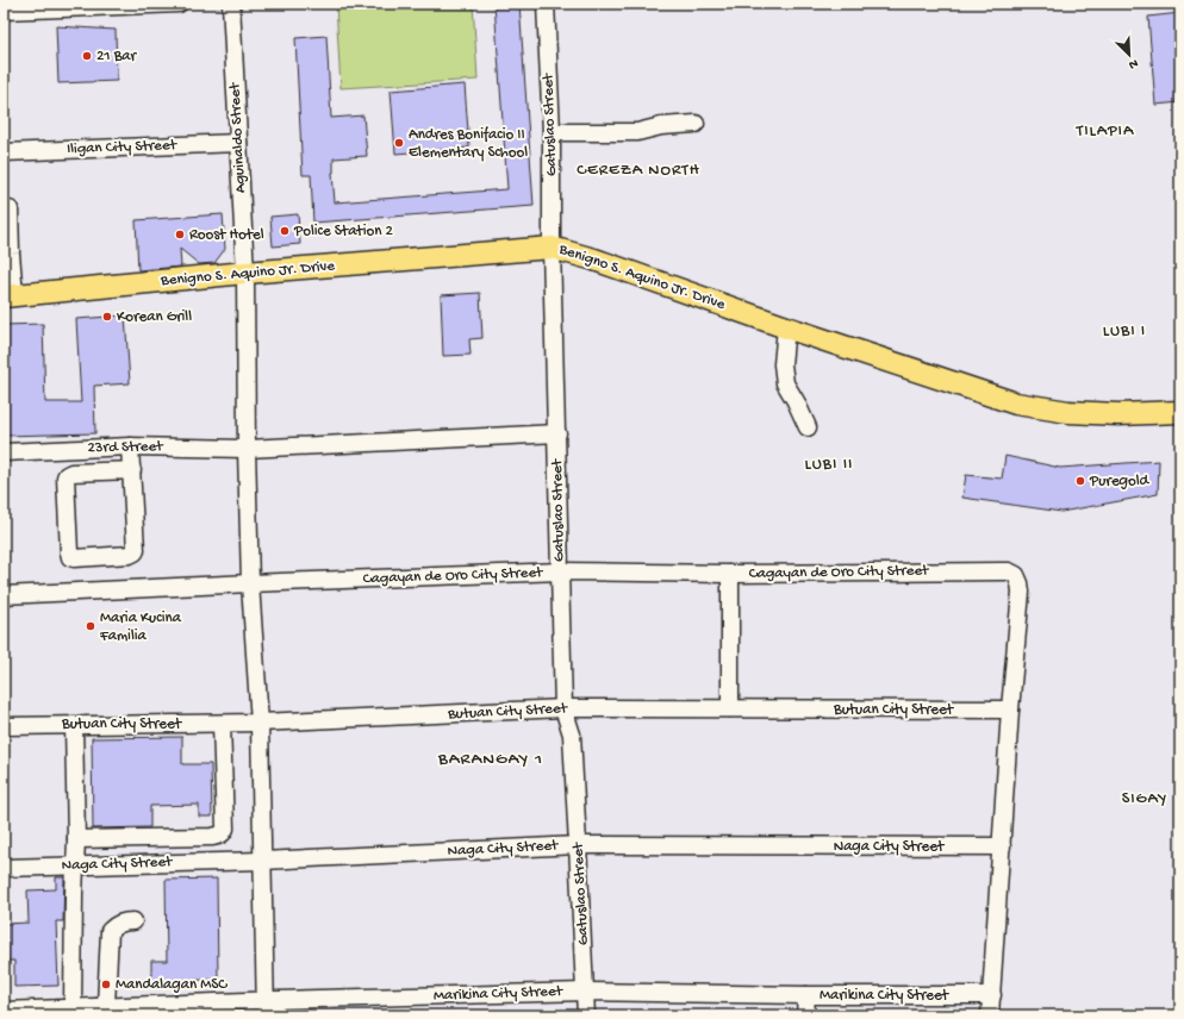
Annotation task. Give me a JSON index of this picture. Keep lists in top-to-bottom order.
{
  "streets": {
    "main road": ["Benigno S. Aquino Jr. Drive"],
    "street": [
      "Gatuslao Street",
      "Aguinaldo Street",
      "Iligan City Street",
      "23rd Street",
      "Cagayan de Oro City Street",
      "Butuan City Street",
      "Naga City Street",
      "Marikina City Street"
    ]
  },
  "crossings": [
    ["Gatuslao Street", "Benigno S. Aquino Jr. Drive"],
    ["Gatuslao Street", "23rd Street"],
    ["Gatuslao Street", "Cagayan de Oro City Street"],
    ["Gatuslao Street", "Butuan City Street"],
    ["Gatuslao Street", "Naga City Street"],
    ["Gatuslao Street", "Marikina City Street"],
    ["Aguinaldo Street", "Iligan City Street"],
    ["Aguinaldo Street", "Benigno S. Aquino Jr. Drive"],
    ["Aguinaldo Street", "23rd Street"],
    ["Aguinaldo Street", "Cagayan de Oro City Street"],
    ["Aguinaldo Street", "Butuan City Street"],
    ["Aguinaldo Street", "Naga City Street"],
    ["Aguinaldo Street", "Marikina City Street"],
    ["Cagayan de Oro City Street", "Butuan City Street"]
  ],
  "districts": [
    "TILAPIA",
    "CEREZA NORTH",
    "LUBI I",
    "LUBI II",
    "BARANGAY 1",
    "SIGAY"
  ],
  "places": [
    "21 Bar",
    "Andres Bonifacio II Elementary School",
    "Police Station 2",
    "Roost Hotel",
    "Korean Grill",
    "Puregold",
    "Maria Kucina Familia",
    "Mandalagan MSC"
  ],
  "north": "bottom right"
}
